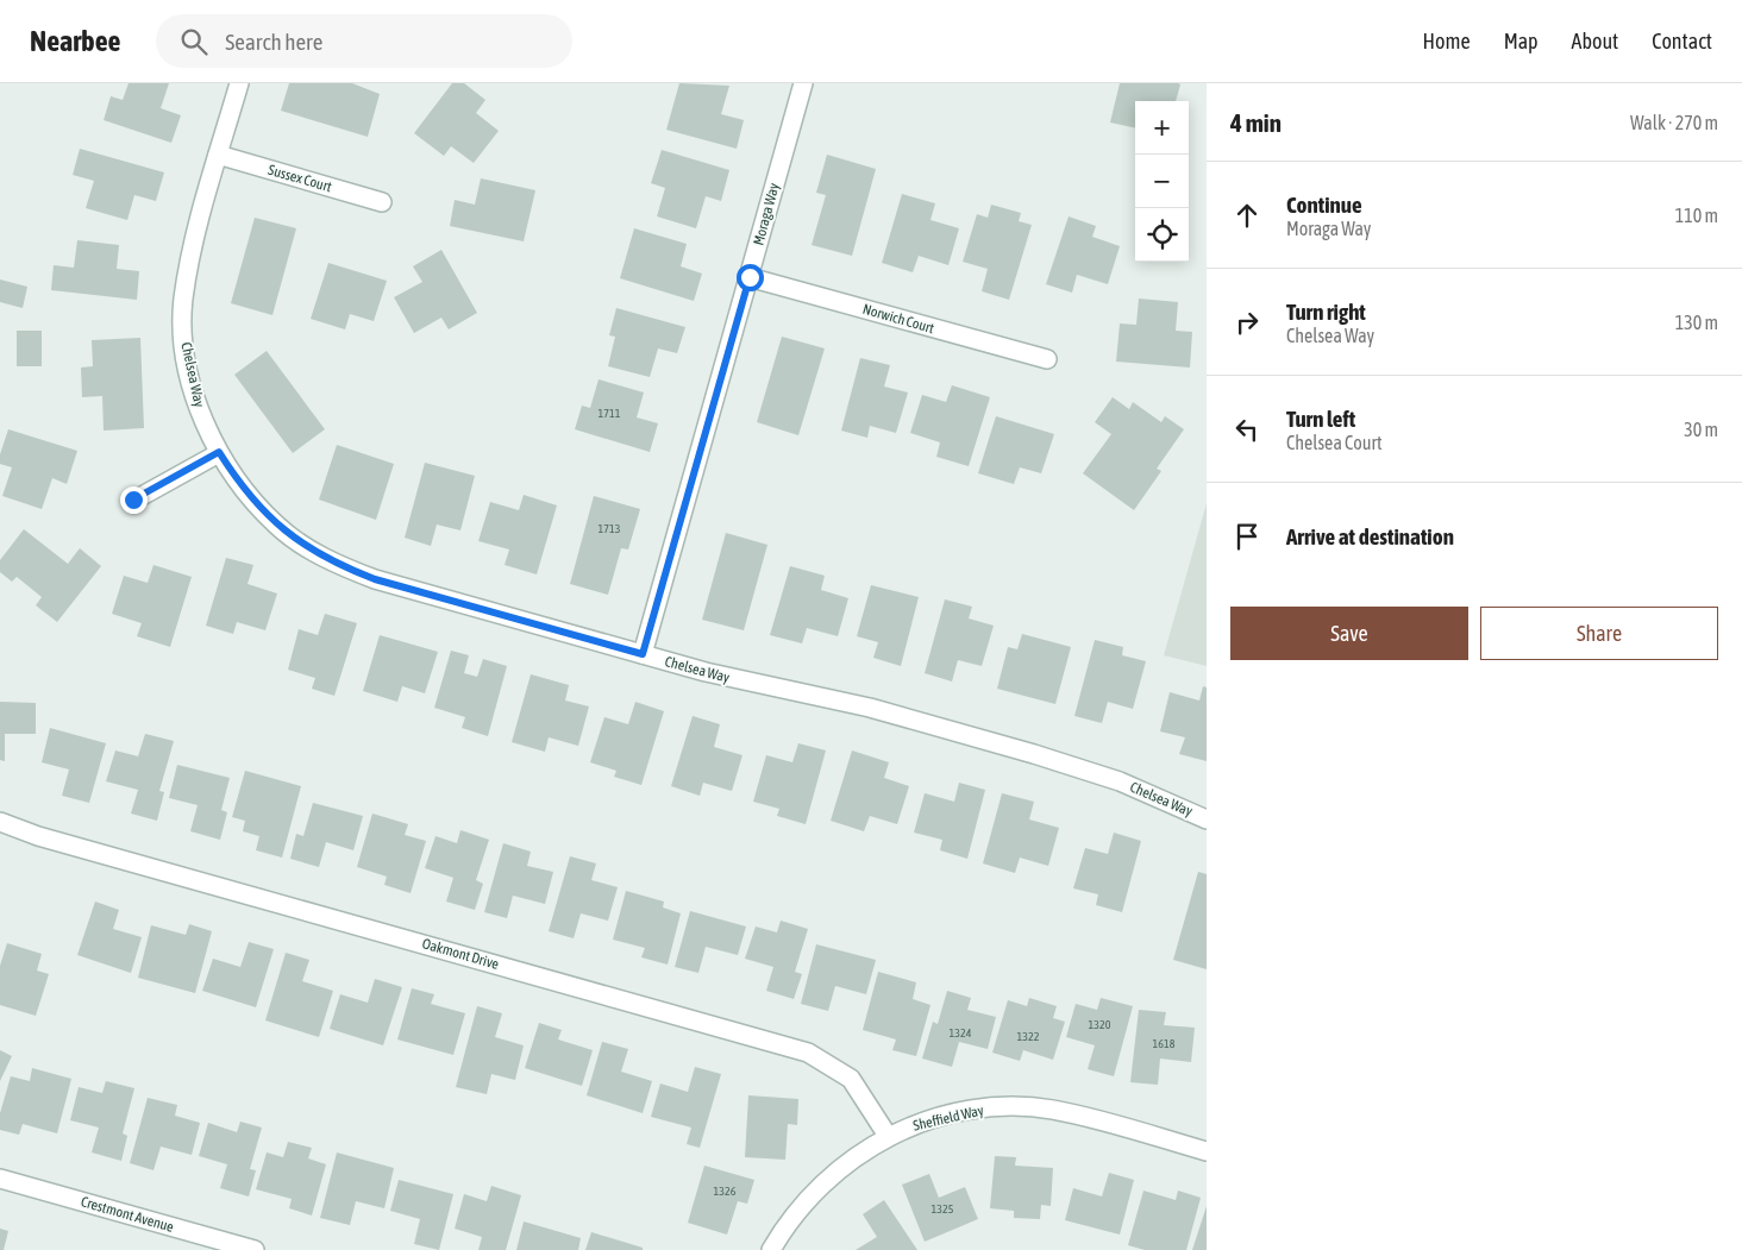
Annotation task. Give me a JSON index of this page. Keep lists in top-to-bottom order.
{
  "streets": {
    "street": [
      "Sussex Court",
      "Moraga Way",
      "Norwich Court",
      "Chelsea Way",
      "Oakmont Drive",
      "Sheffield Way",
      "Crestmont Avenue"
    ]
  },
  "crossings": [
    ["Sussex Court", "Chelsea Way"],
    ["Moraga Way", "Norwich Court"],
    ["Moraga Way", "Chelsea Way"],
    ["Oakmont Drive", "Sheffield Way"]
  ],
  "house_numbers": [
    "1711",
    "1713",
    "1320",
    "1324",
    "1322",
    "1618",
    "1326",
    "1325"
  ],
  "page": {
    "header": "Nearbee",
    "search": "Search here",
    "nav": [
      "Home",
      "Map",
      "About",
      "Contact"
    ],
    "heading": ["4 min", "Walk · 270 m"],
    "map_buttons": ["+", "−"],
    "list": [
      ["Continue", "Moraga Way", "110 m"],
      ["Turn right", "Chelsea Way", "130 m"],
      ["Turn left", "Chelsea Court", "30 m"],
      "Arrive at destination"
    ],
    "buttons": ["Save", "Share"]
  }
}
